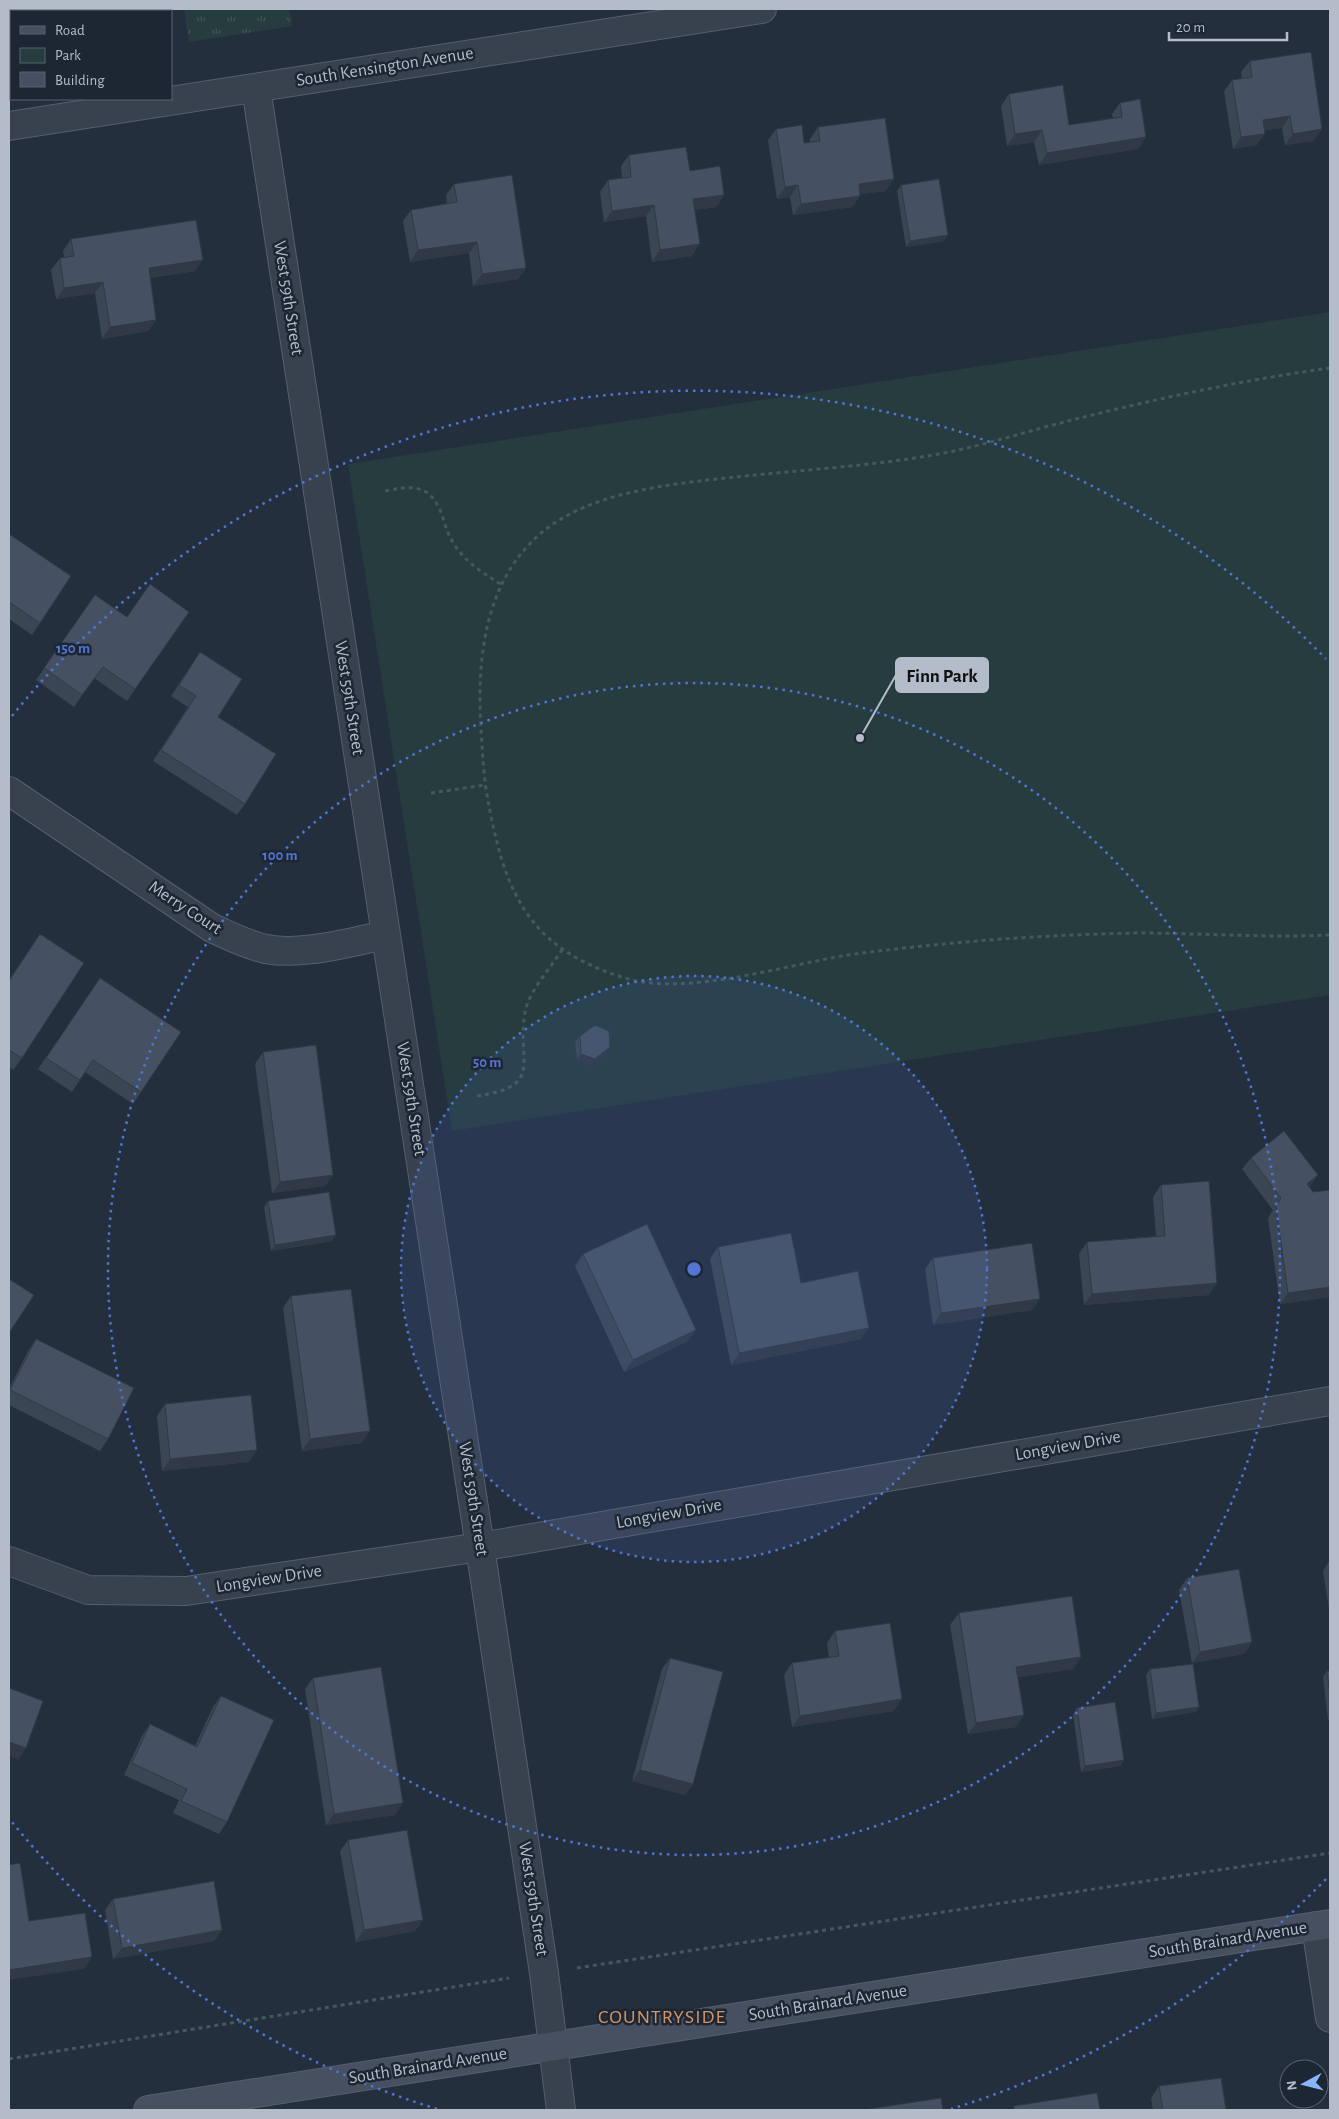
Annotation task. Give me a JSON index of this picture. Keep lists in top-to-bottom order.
{
  "streets": {
    "street": [
      "South Kensington Avenue",
      "West 59th Street",
      "Merry Court",
      "Longview Drive",
      "South Brainard Avenue"
    ]
  },
  "crossings": [
    ["South Kensington Avenue", "West 59th Street"],
    ["West 59th Street", "Merry Court"],
    ["West 59th Street", "Longview Drive"],
    ["West 59th Street", "South Brainard Avenue"]
  ],
  "districts": ["COUNTRYSIDE"],
  "places": ["Finn Park"],
  "legend": ["Road", "Park", "Building"],
  "scale_bar": "20 m",
  "north": "left",
  "rings": ["150 m", "100 m", "50 m"]
}
